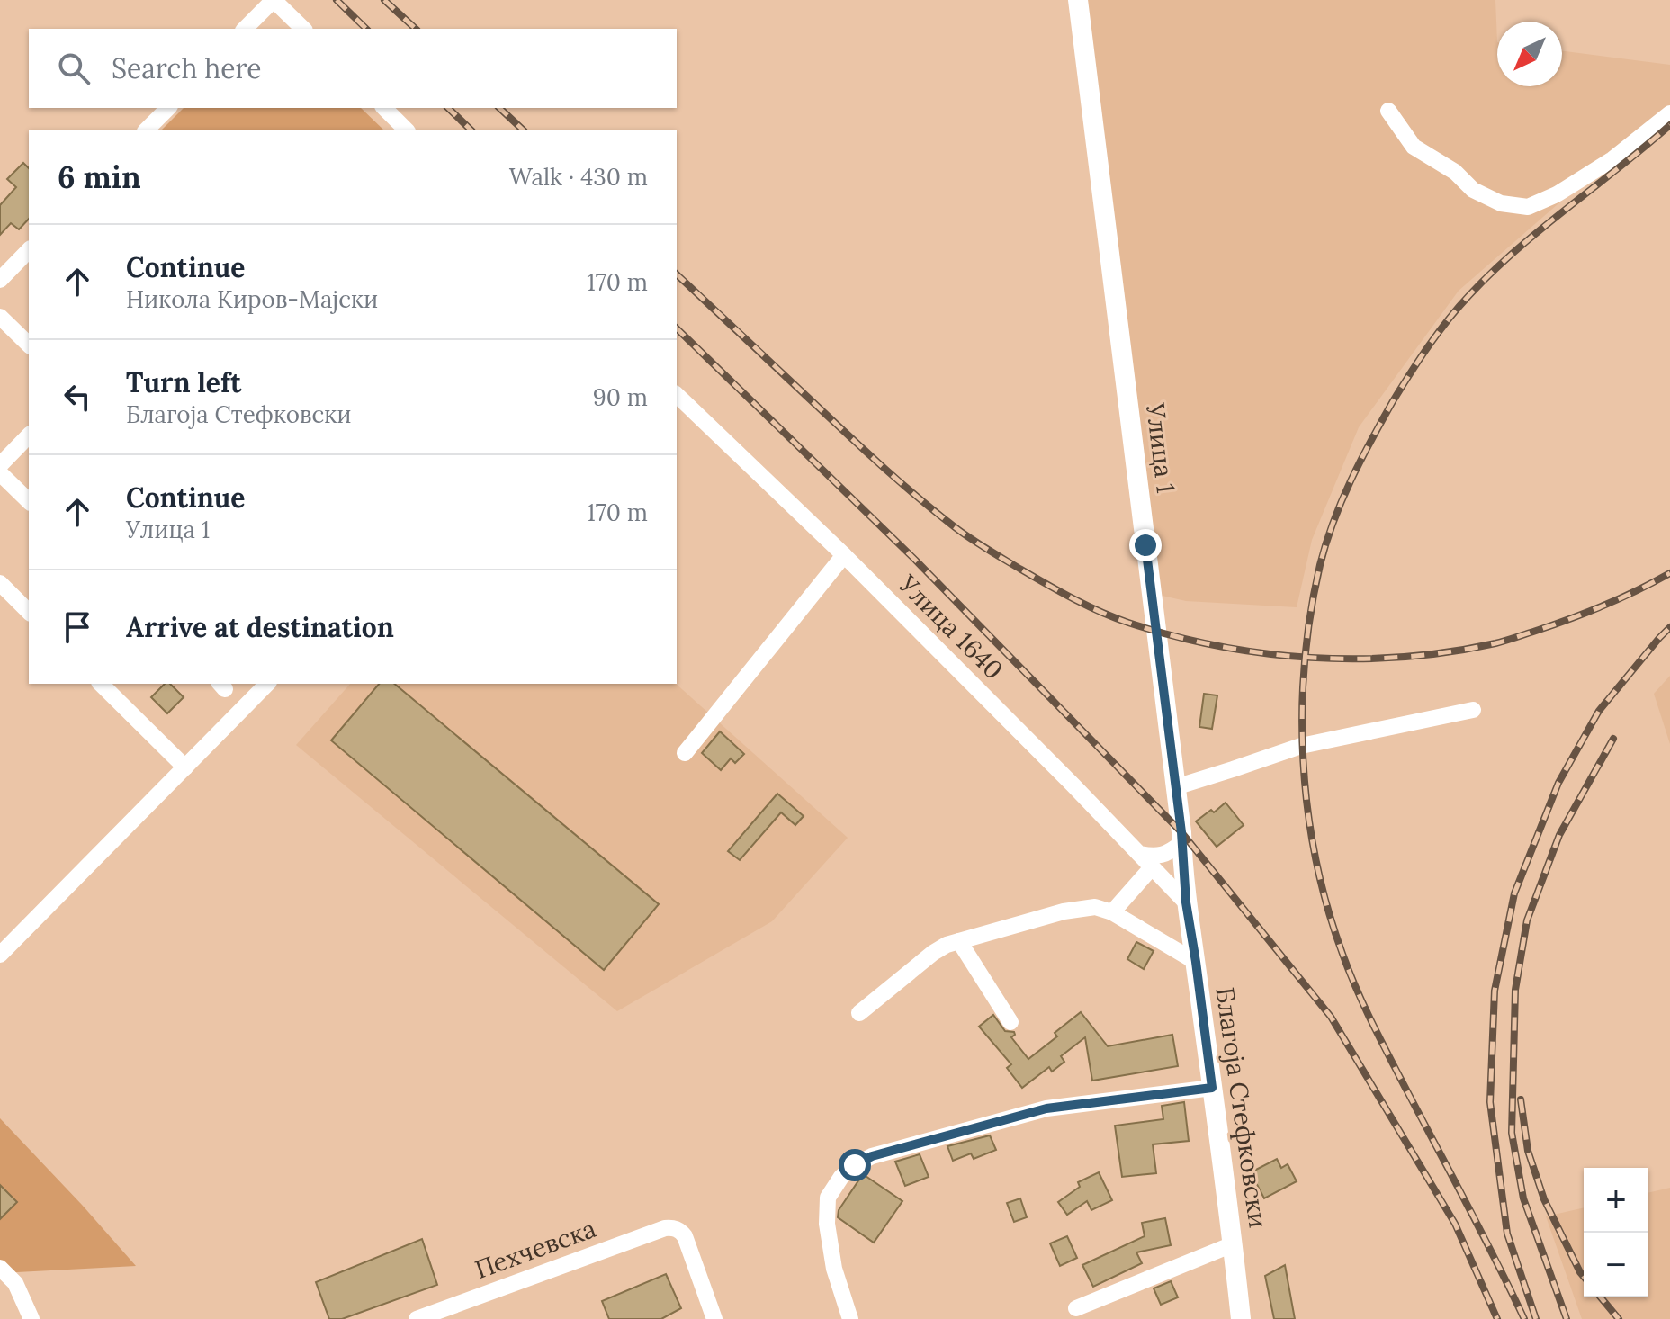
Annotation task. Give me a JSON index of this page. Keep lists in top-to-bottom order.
{
  "streets": {
    "main road": ["Улица 1", "Благоја Стефковски"],
    "street": ["Улица 1640", "Пехчевска"]
  },
  "crossings": [
    ["Улица 1", "Улица 1640"],
    ["Улица 1", "Благоја Стефковски"],
    ["Улица 1640", "Благоја Стефковски"]
  ],
  "north": "bottom left",
  "page": {
    "search": "Search here",
    "heading": ["6 min", "Walk · 430 m"],
    "list": [
      ["Continue", "Никола Киров-Мајски", "170 m"],
      ["Turn left", "Благоја Стефковски", "90 m"],
      ["Continue", "Улица 1", "170 m"],
      "Arrive at destination"
    ],
    "map_buttons": ["+", "−"]
  }
}
